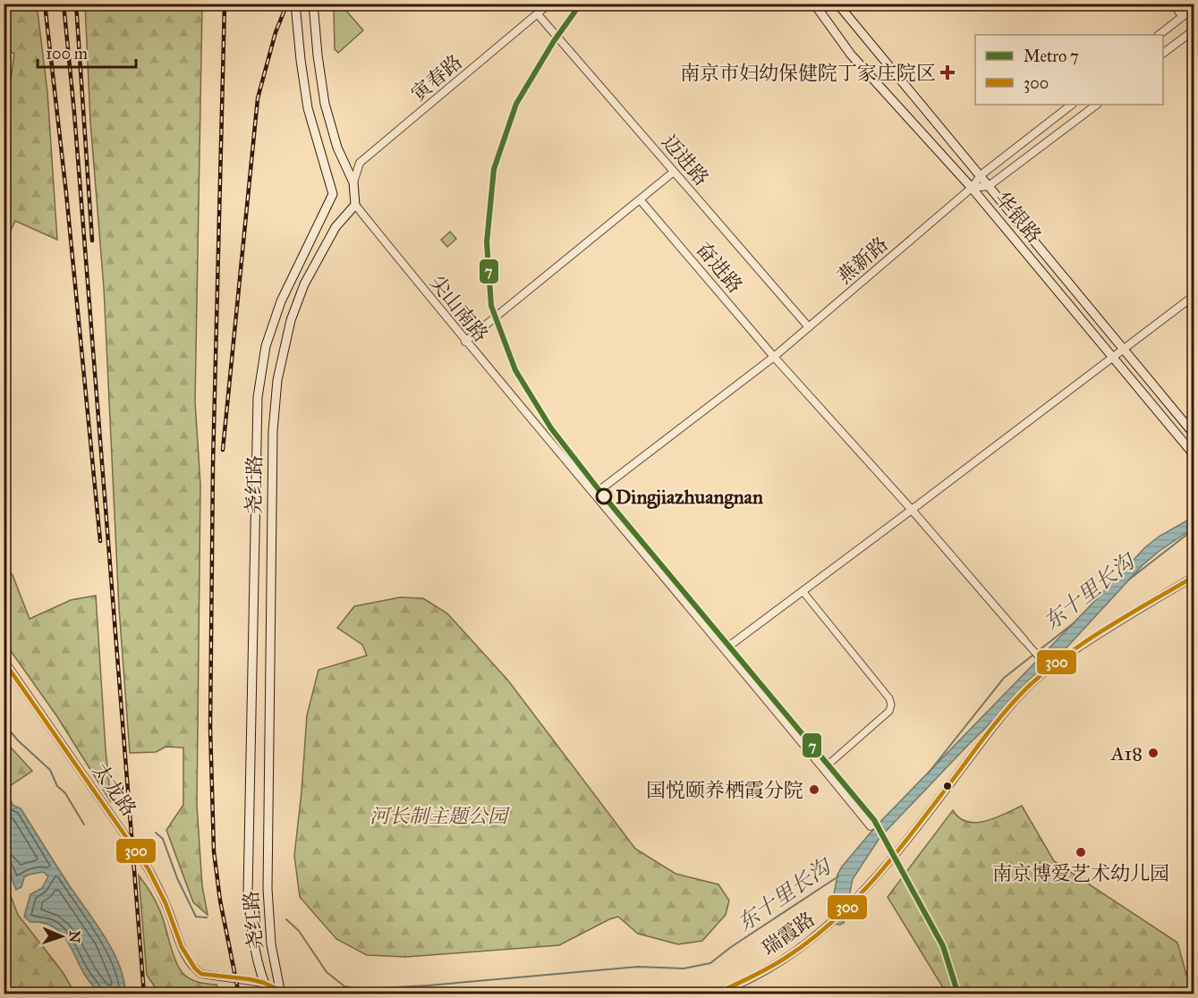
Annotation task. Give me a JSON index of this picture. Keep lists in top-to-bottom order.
{
  "streets": {
    "main road": ["华银路", "尧红路", "太龙路"],
    "street": [
      "寅春路",
      "迈进路",
      "燕新路",
      "奋进路",
      "尖山南路",
      "瑞霞路"
    ]
  },
  "crossings": [
    ["寅春路", "迈进路"],
    ["迈进路", "燕新路"],
    ["华银路", "燕新路"],
    ["燕新路", "奋进路"],
    ["燕新路", "尖山南路"],
    ["尖山南路", "尧红路"],
    ["尧红路", "太龙路"]
  ],
  "water": ["东十里长沟"],
  "parks": ["河长制主题公园"],
  "places": {
    "health": ["南京市妇幼保健院丁家庄院区"],
    "other": [
      "Dingjiazhuangnan",
      "A18",
      "国悦颐养栖霞分院",
      "南京博爱艺术幼儿园"
    ]
  },
  "lines": ["metro line 7", "transit line 300"],
  "legend": ["Metro 7", "300"],
  "scale_bar": "100 m",
  "north": "right"
}
